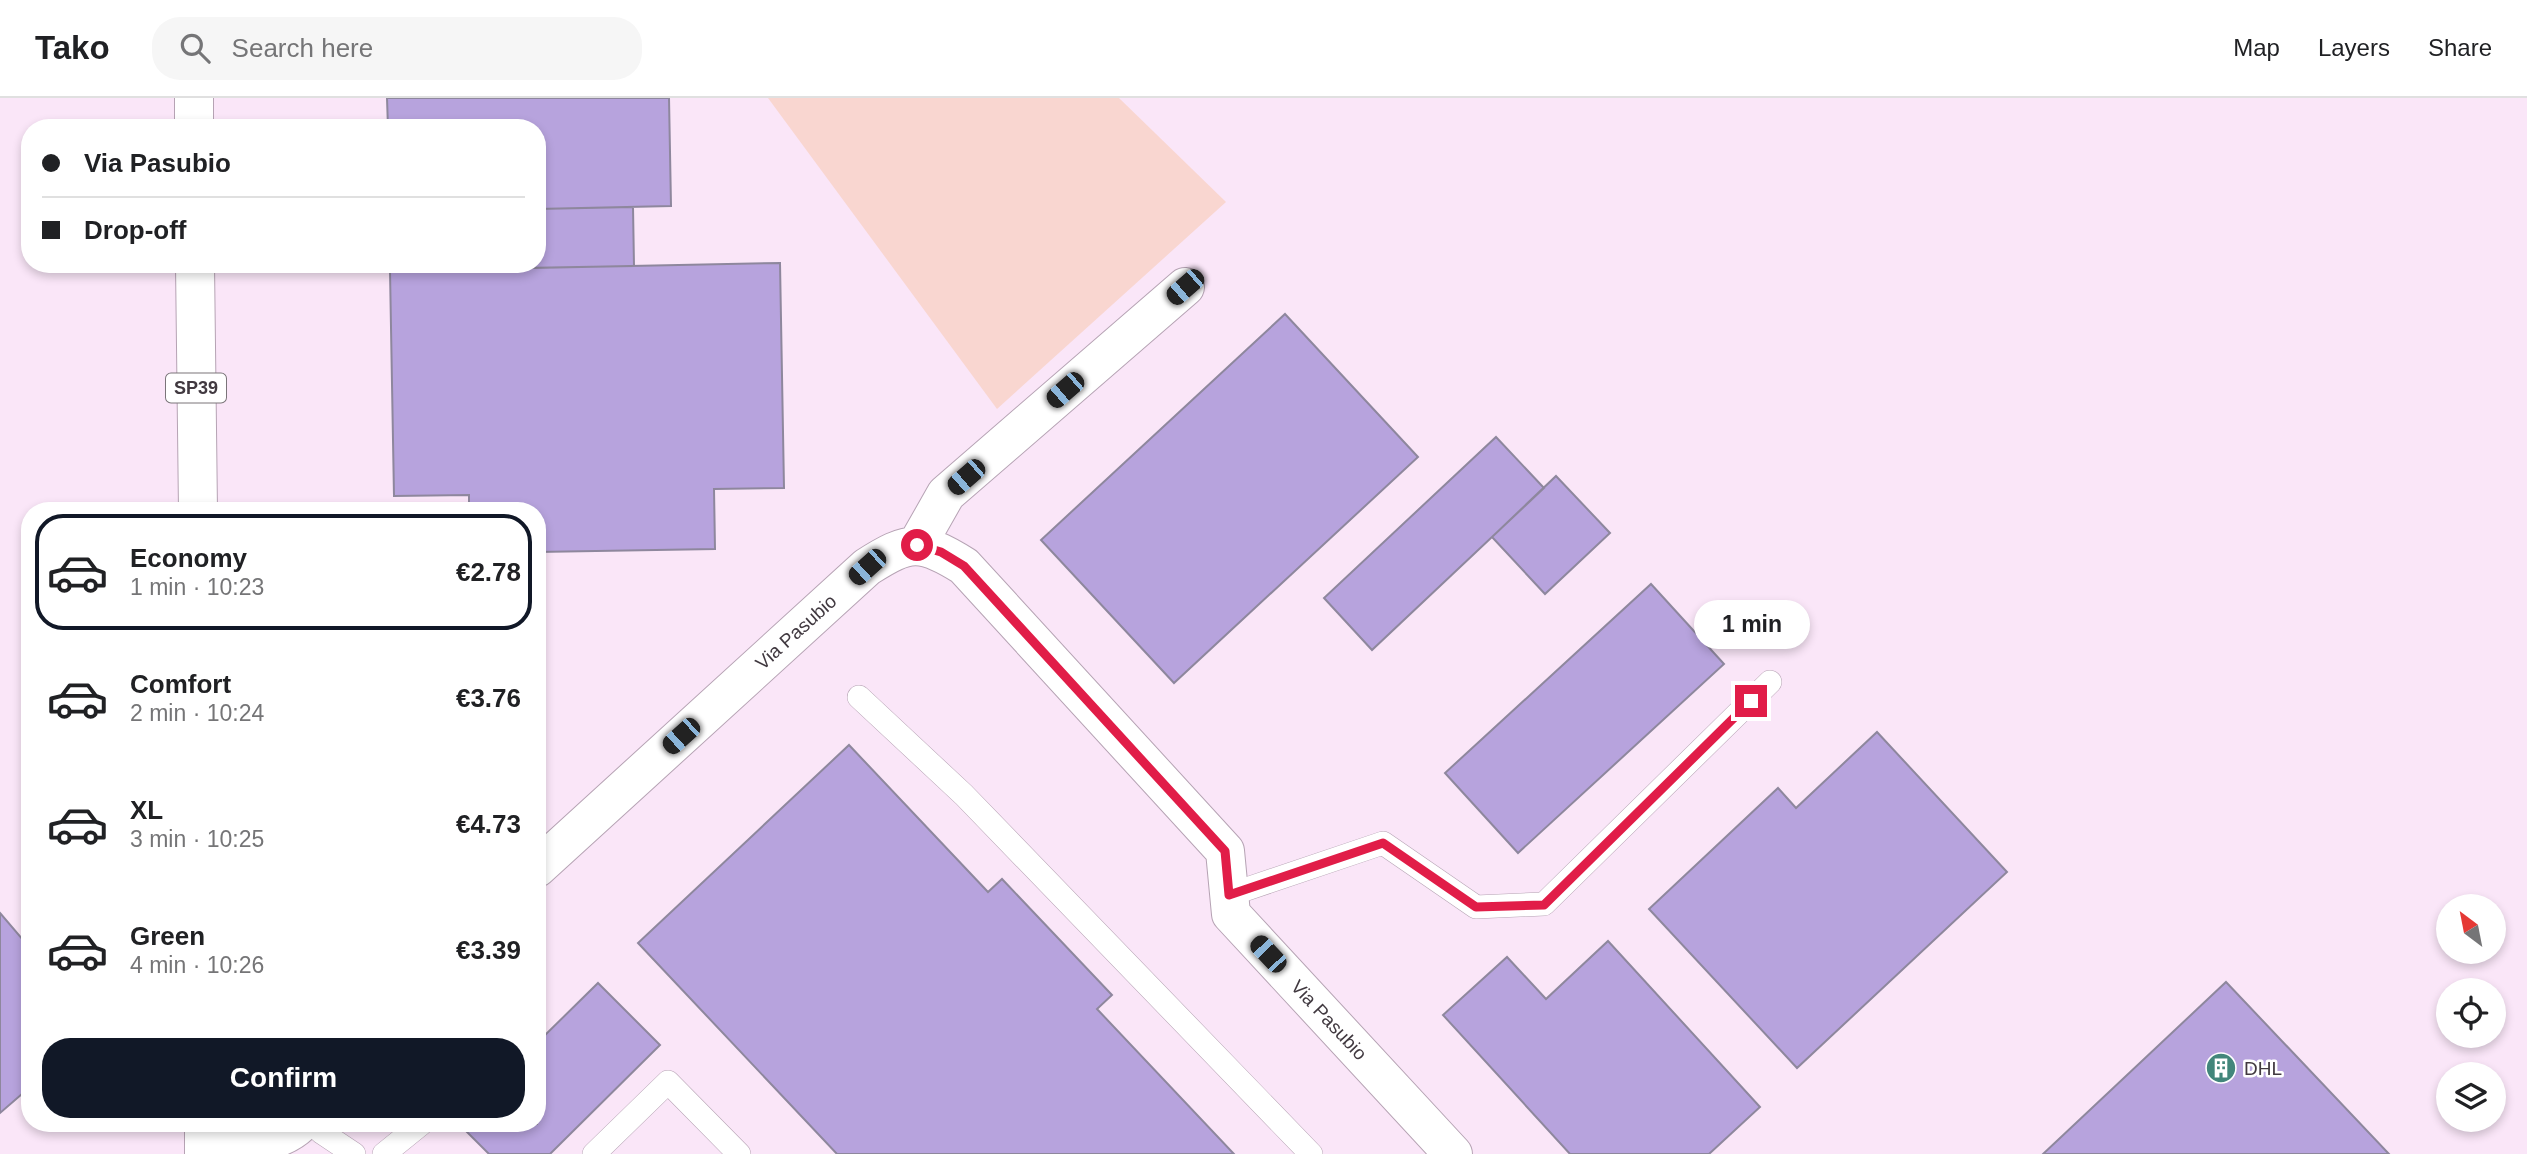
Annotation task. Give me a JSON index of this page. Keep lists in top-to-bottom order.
{
  "streets": {
    "street": ["SP39", "Via Pasubio"]
  },
  "places": {
    "building": ["DHL"]
  },
  "north": "top left",
  "page": {
    "header": "Tako",
    "search": "Search here",
    "nav": ["Map", "Layers", "Share"],
    "banner": ["Via Pasubio", "Drop-off"],
    "list": [
      {
        "name": "Economy",
        "note": "1 min · 10:23",
        "value": "€2.78"
      },
      {
        "name": "Comfort",
        "note": "2 min · 10:24",
        "value": "€3.76"
      },
      {
        "name": "XL",
        "note": "3 min · 10:25",
        "value": "€4.73"
      },
      {
        "name": "Green",
        "note": "4 min · 10:26",
        "value": "€3.39"
      }
    ],
    "bubble": "1 min",
    "buttons": "Confirm"
  }
}
